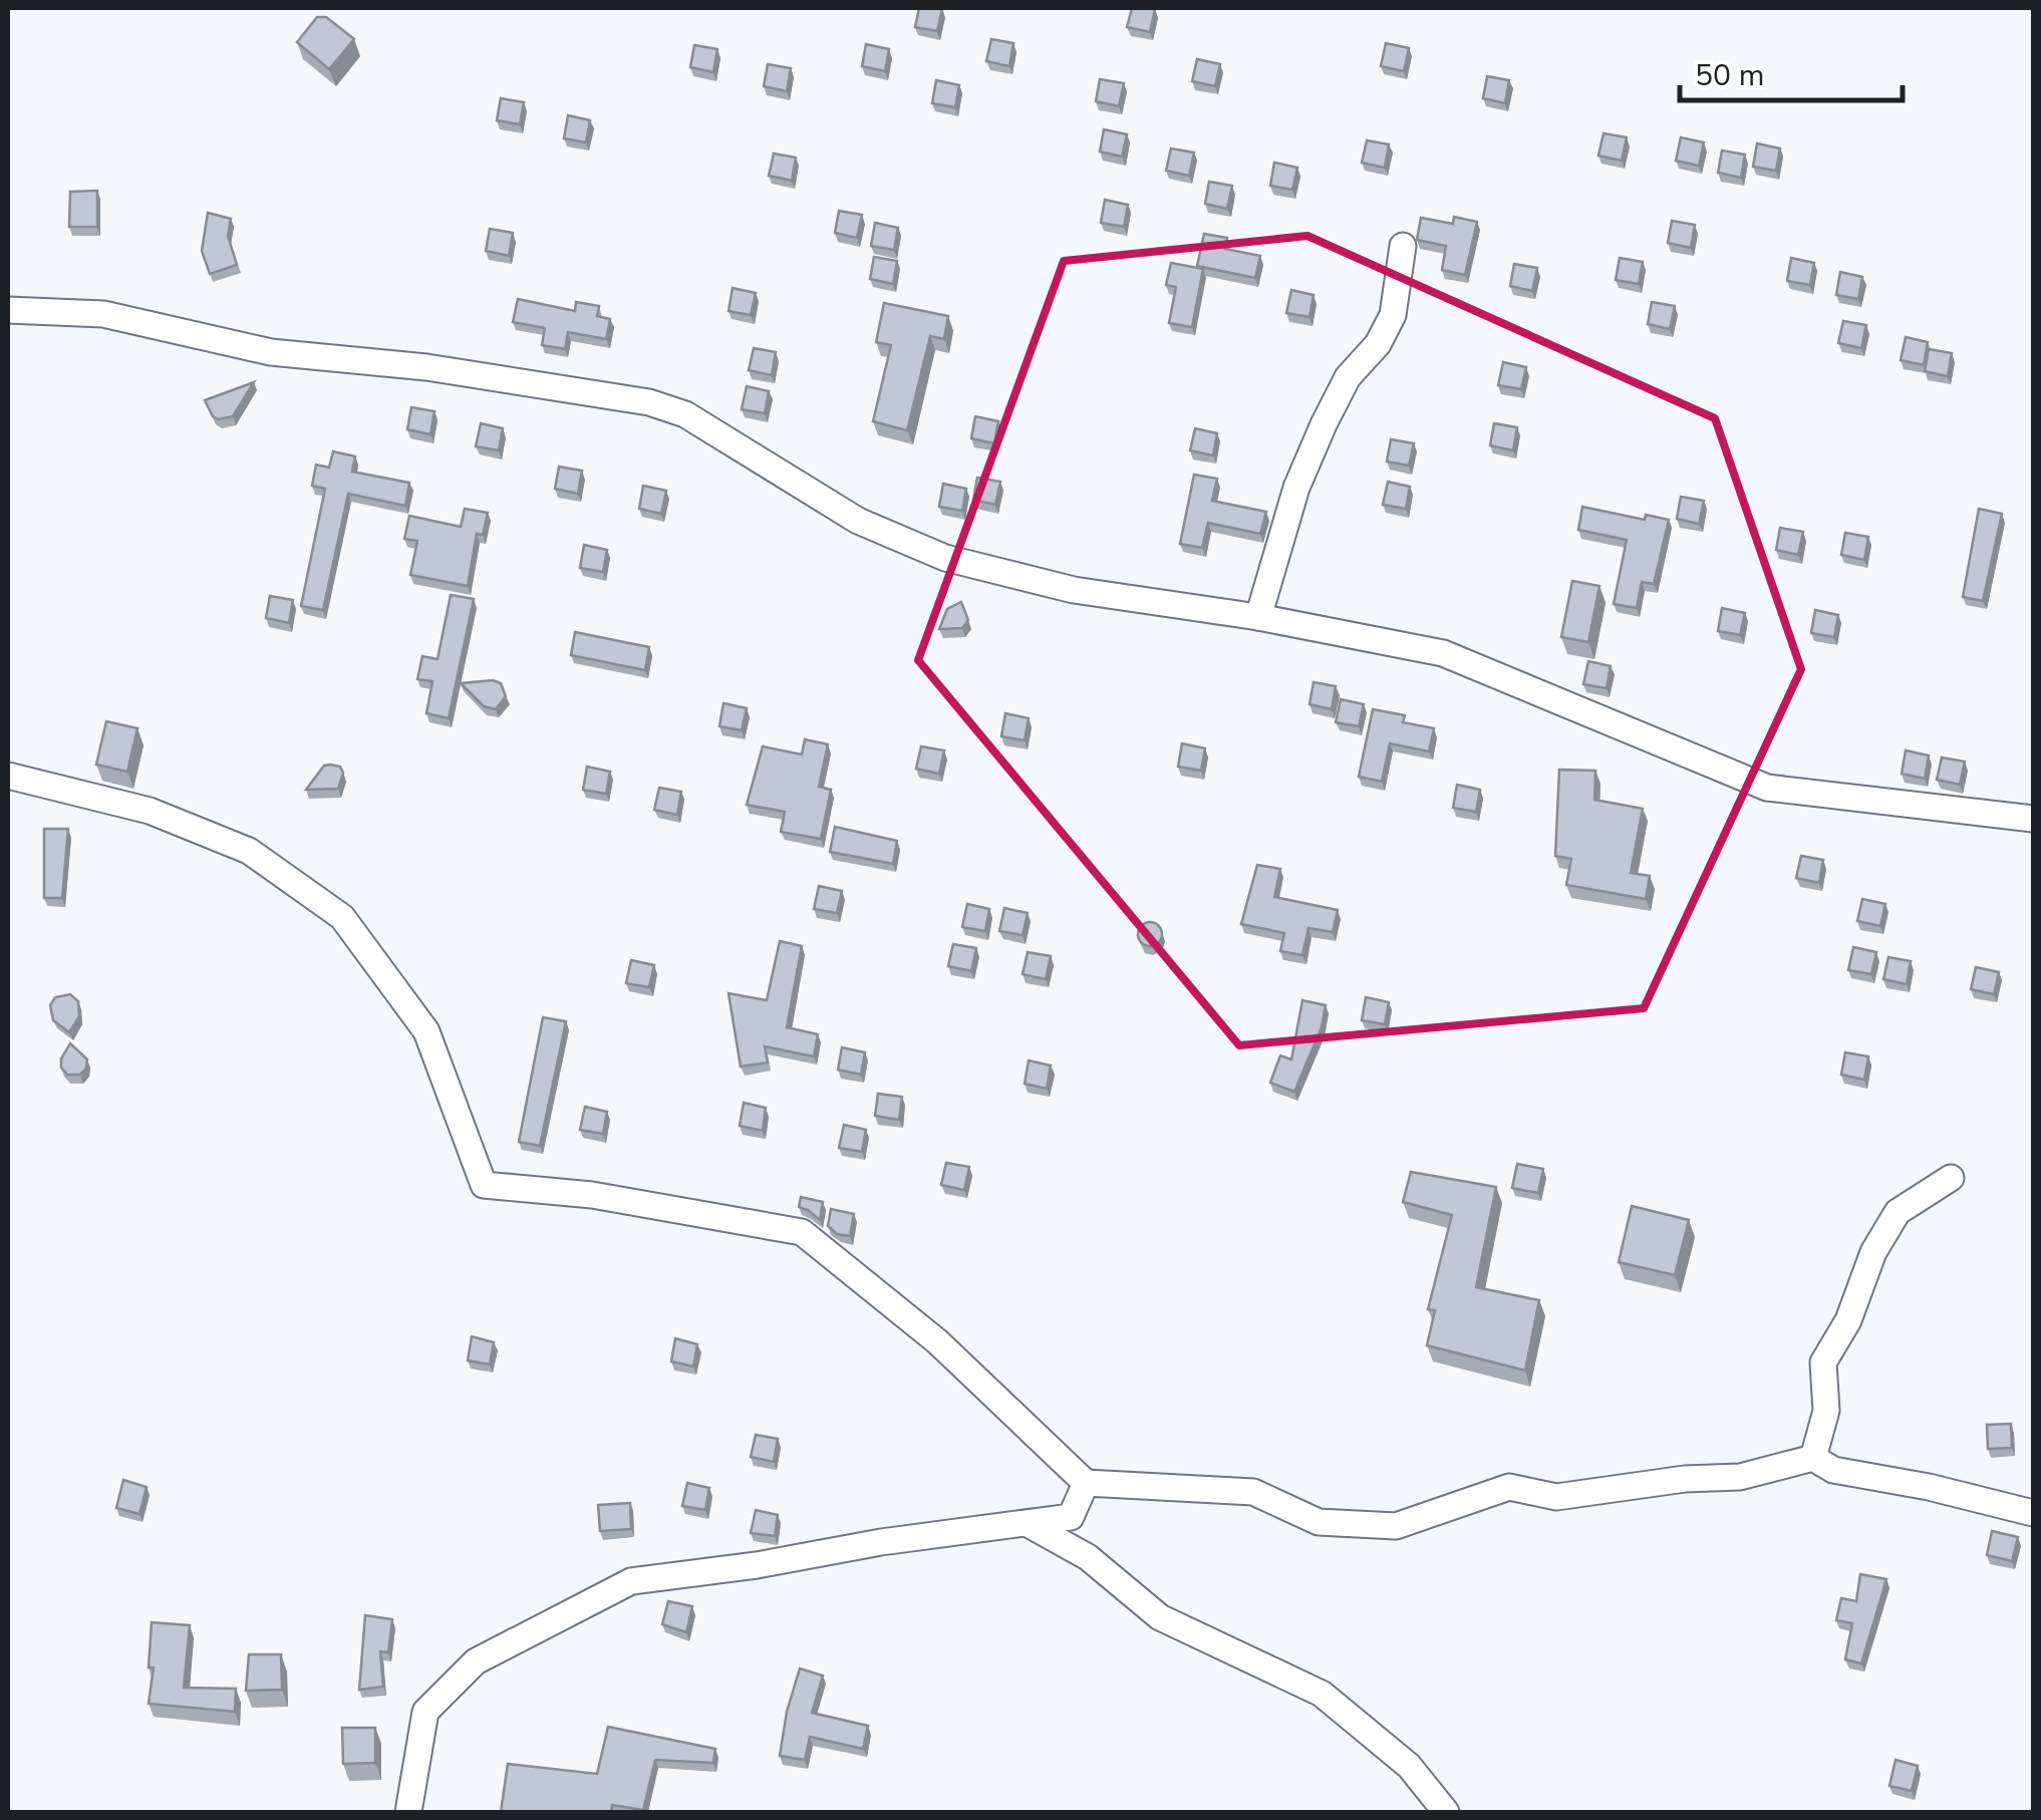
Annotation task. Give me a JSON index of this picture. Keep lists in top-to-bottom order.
{
  "scale_bar": "50 m"
}
